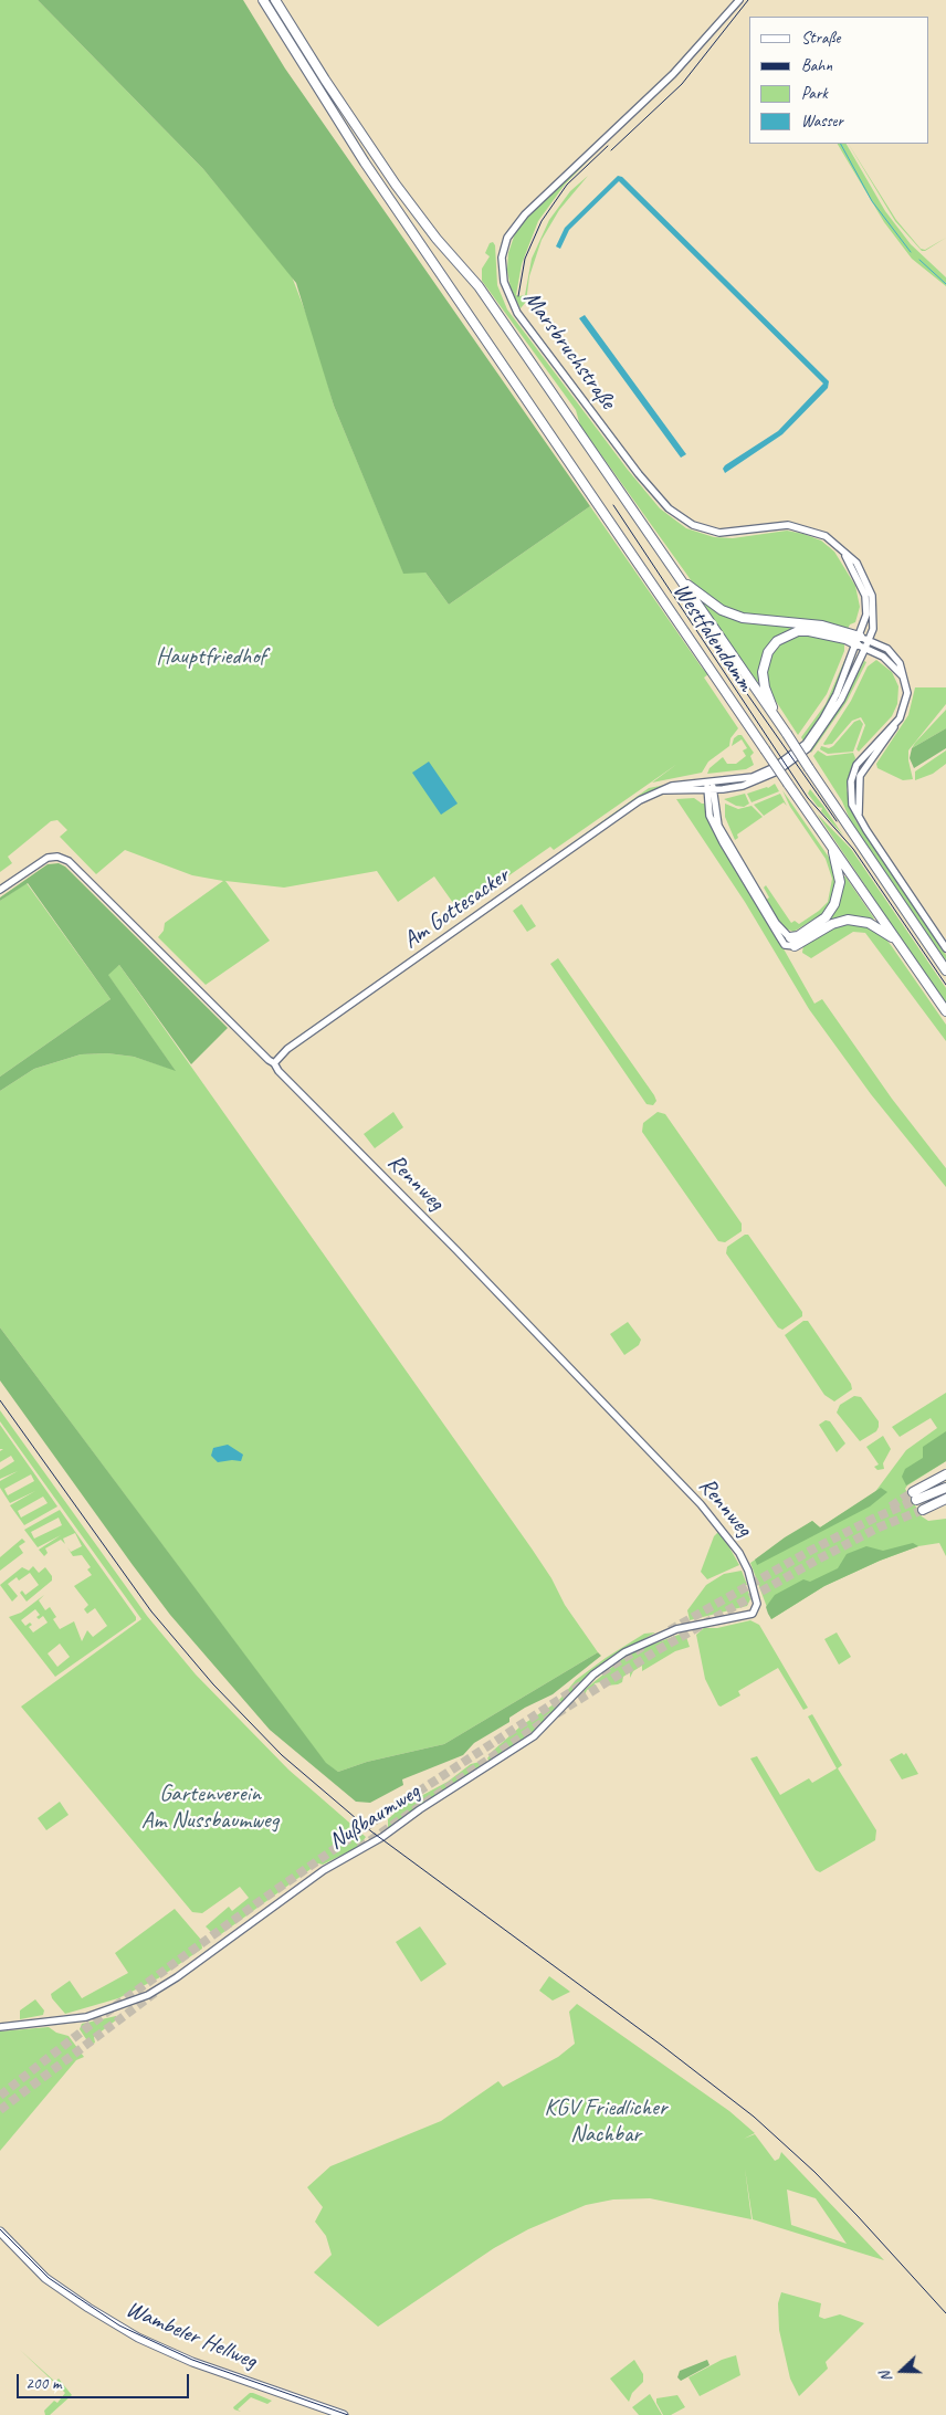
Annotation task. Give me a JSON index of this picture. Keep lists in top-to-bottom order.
{
  "streets": {
    "highway": ["Westfalendamm"],
    "main road": ["Wambeler Hellweg"],
    "street": [
      "Marsbruchstraße",
      "Am Gottesacker",
      "Rennweg",
      "Nußbaumweg"
    ]
  },
  "crossings": [
    ["Marsbruchstraße", "Am Gottesacker"],
    ["Am Gottesacker", "Rennweg"],
    ["Rennweg", "Nußbaumweg"]
  ],
  "parks": ["Hauptfriedhof", "Gartenverein Am Nussbaumweg", "KGV Friedlicher Nachbar"],
  "legend": [
    "Straße",
    "Bahn",
    "Park",
    "Wasser"
  ],
  "scale_bar": "200 m",
  "north": "left"
}
